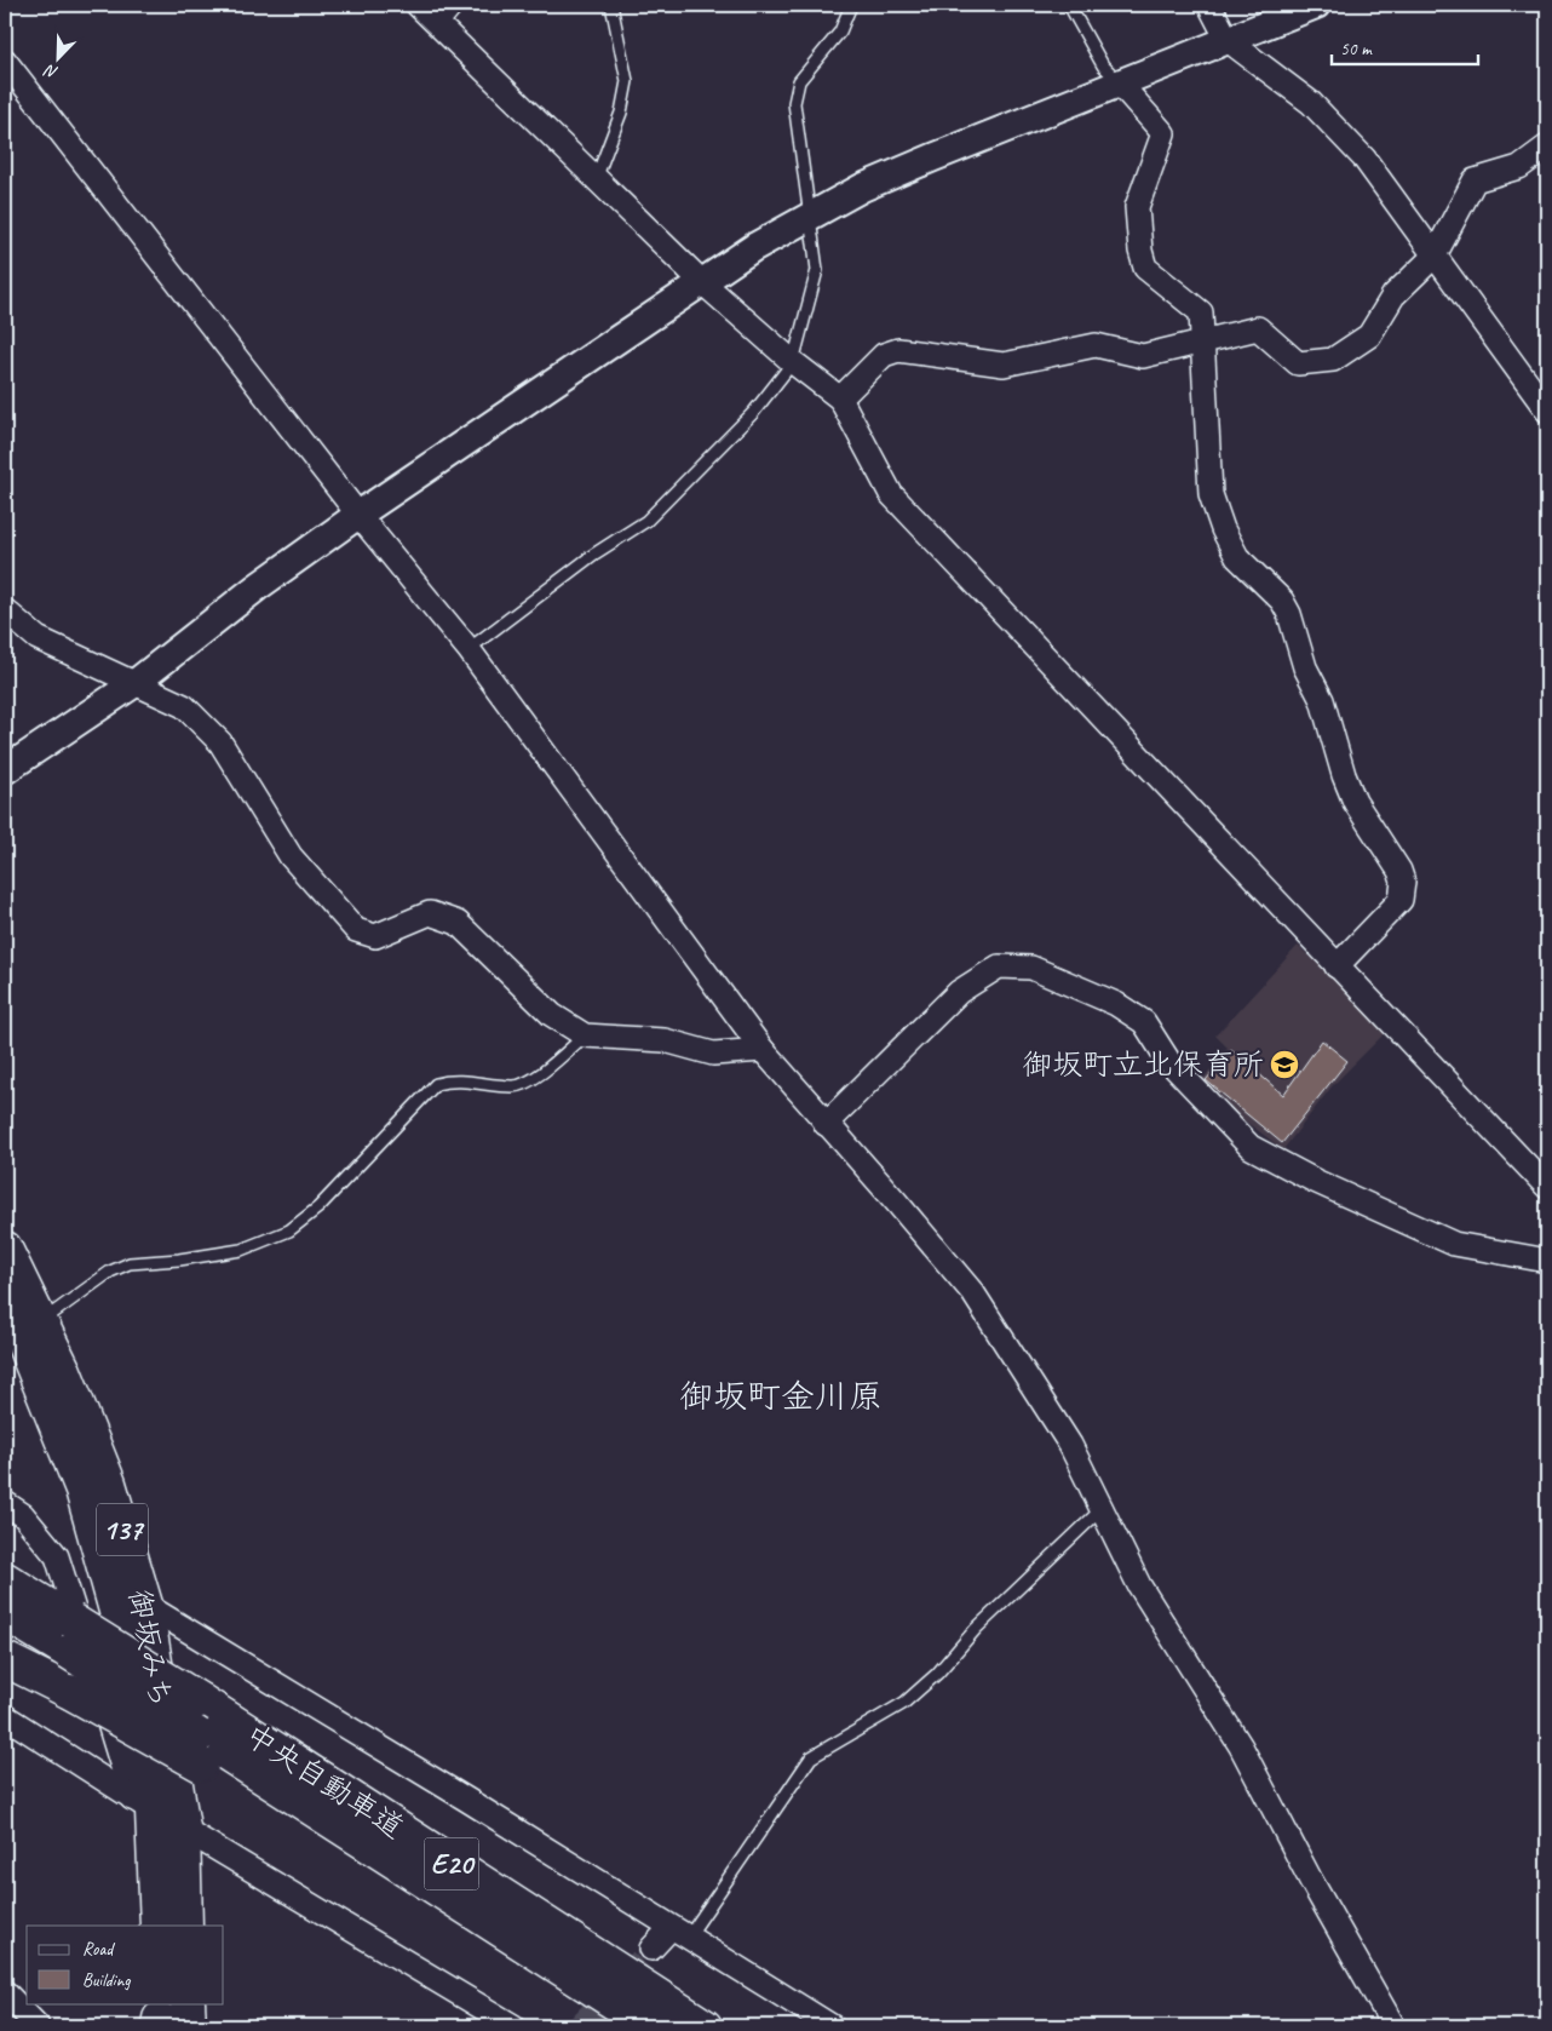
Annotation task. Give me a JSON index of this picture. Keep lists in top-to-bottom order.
{
  "streets": {
    "highway": [
      "137",
      "御坂みち",
      "中央自動車道",
      "E20"
    ]
  },
  "districts": ["御坂町金川原"],
  "places": {
    "school or university": ["御坂町立北保育所"]
  },
  "legend": ["Road", "Building"],
  "scale_bar": "50 m",
  "north": "bottom left"
}
